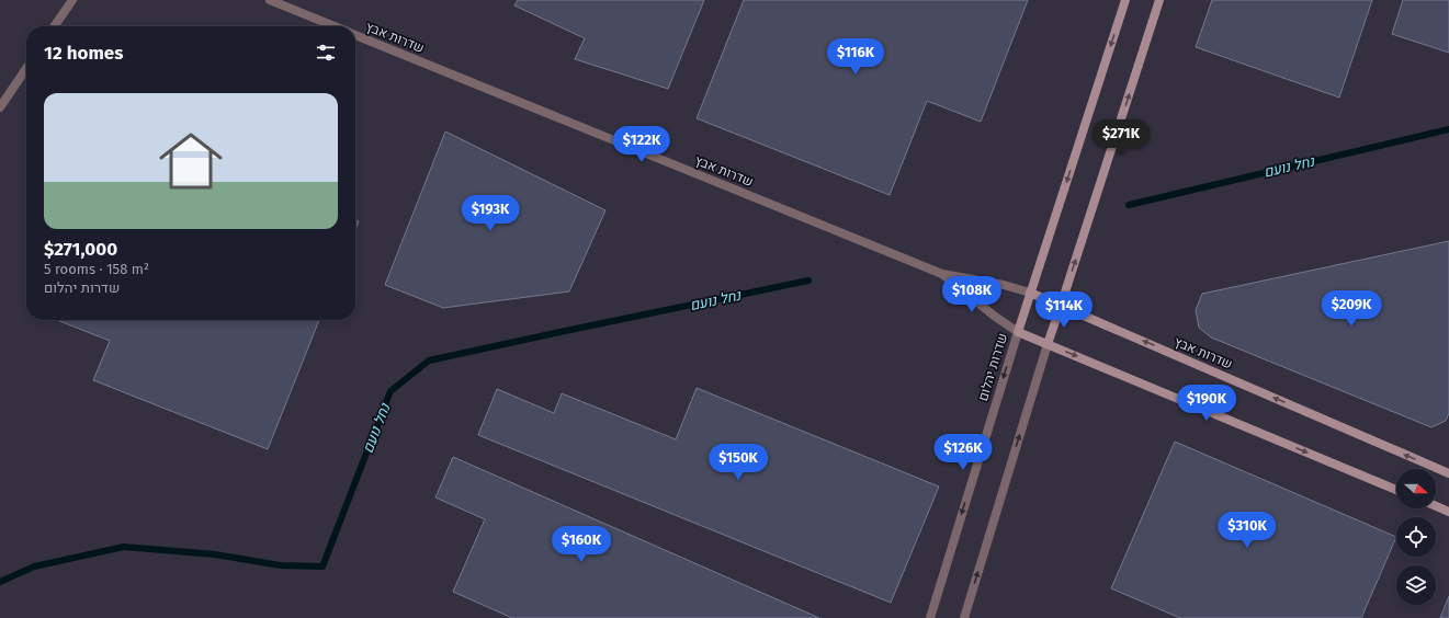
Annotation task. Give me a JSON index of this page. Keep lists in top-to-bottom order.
{
  "streets": {
    "street": ["שדרות אבץ", "שדרות יהלום"]
  },
  "crossings": [
    ["שדרות אבץ", "שדרות יהלום"]
  ],
  "water": ["נחל נועם"],
  "north": "right",
  "page": {
    "heading": "12 homes",
    "price": [
      "$116K",
      "$271K",
      "$122K",
      "$193K",
      "$108K",
      "$209K",
      "$114K",
      "$190K",
      "$126K",
      "$150K",
      "$310K",
      "$160K"
    ],
    "list": [
      {
        "name": "$271,000",
        "note": "5 rooms · 158 m² · שדרות יהלום"
      }
    ]
  }
}
